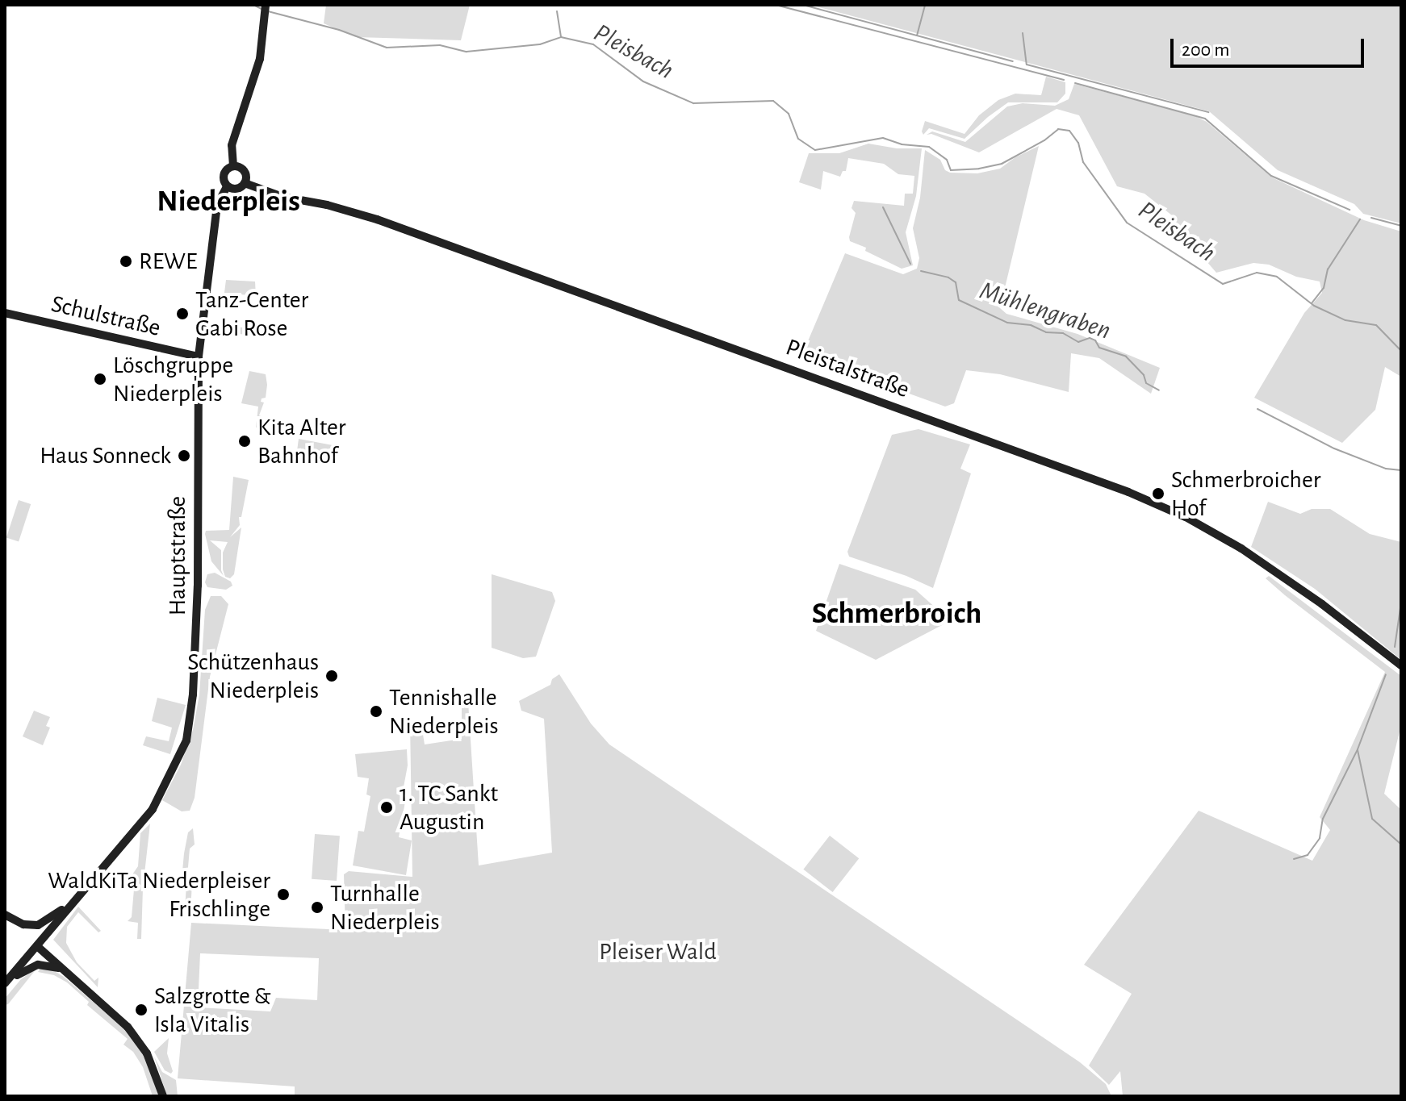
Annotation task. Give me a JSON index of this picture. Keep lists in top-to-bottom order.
{
  "streets": {
    "main road": ["Schulstraße", "Pleistalstraße", "Hauptstraße"]
  },
  "crossings": [
    ["Schulstraße", "Hauptstraße"],
    ["Pleistalstraße", "Hauptstraße"]
  ],
  "districts": ["Niederpleis", "Schmerbroich"],
  "water": ["Pleisbach", "Mühlengraben"],
  "parks": ["Pleiser Wald"],
  "places": [
    "REWE",
    "Tanz-Center Gabi Rose",
    "Löschgruppe Niederpleis",
    "Kita Alter Bahnhof",
    "Haus Sonneck",
    "Schmerbroicher Hof",
    "Schützenhaus Niederpleis",
    "Tennishalle Niederpleis",
    "1. TC Sankt Augustin",
    "WaldKiTa Niederpleiser Frischlinge",
    "Turnhalle Niederpleis",
    "Salzgrotte & Isla Vitalis"
  ],
  "scale_bar": "200 m"
}
